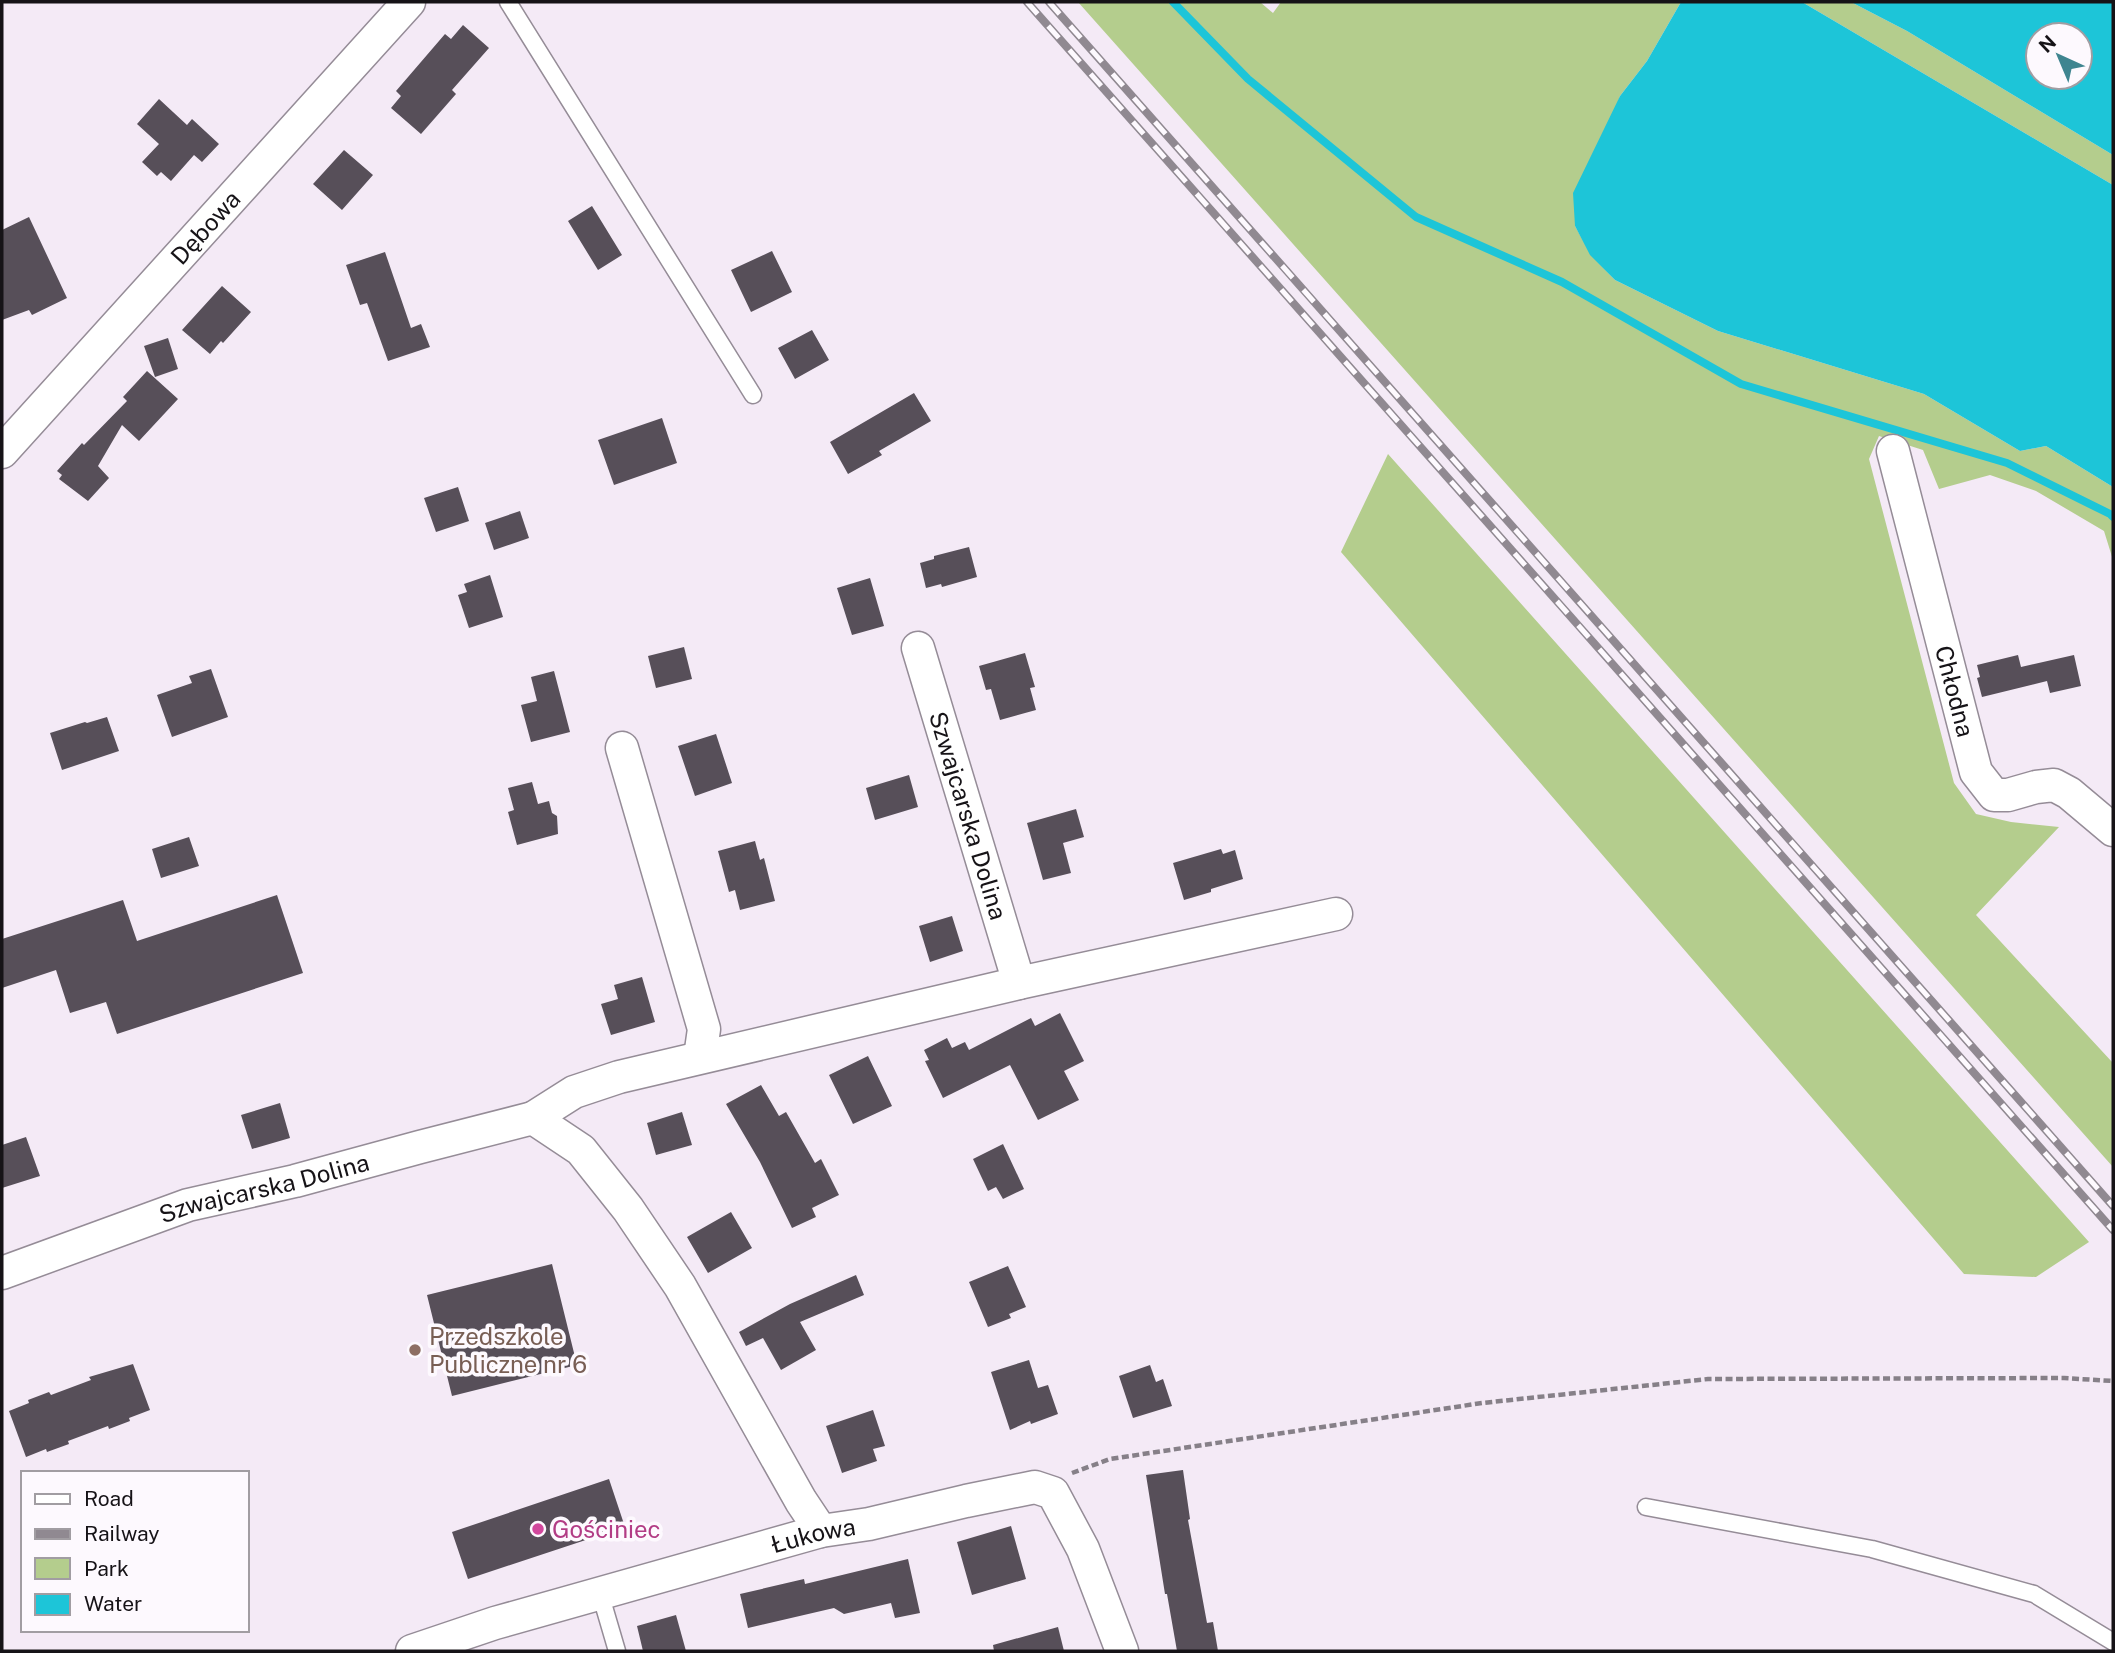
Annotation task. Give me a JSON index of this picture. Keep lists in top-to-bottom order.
{
  "streets": {
    "street": [
      "Dębowa",
      "Chłodna",
      "Szwajcarska Dolina",
      "Łukowa"
    ]
  },
  "places": ["Przedszkole Publiczne nr 6", "Gościniec"],
  "legend": [
    "Road",
    "Railway",
    "Park",
    "Water"
  ],
  "north": "top left"
}
